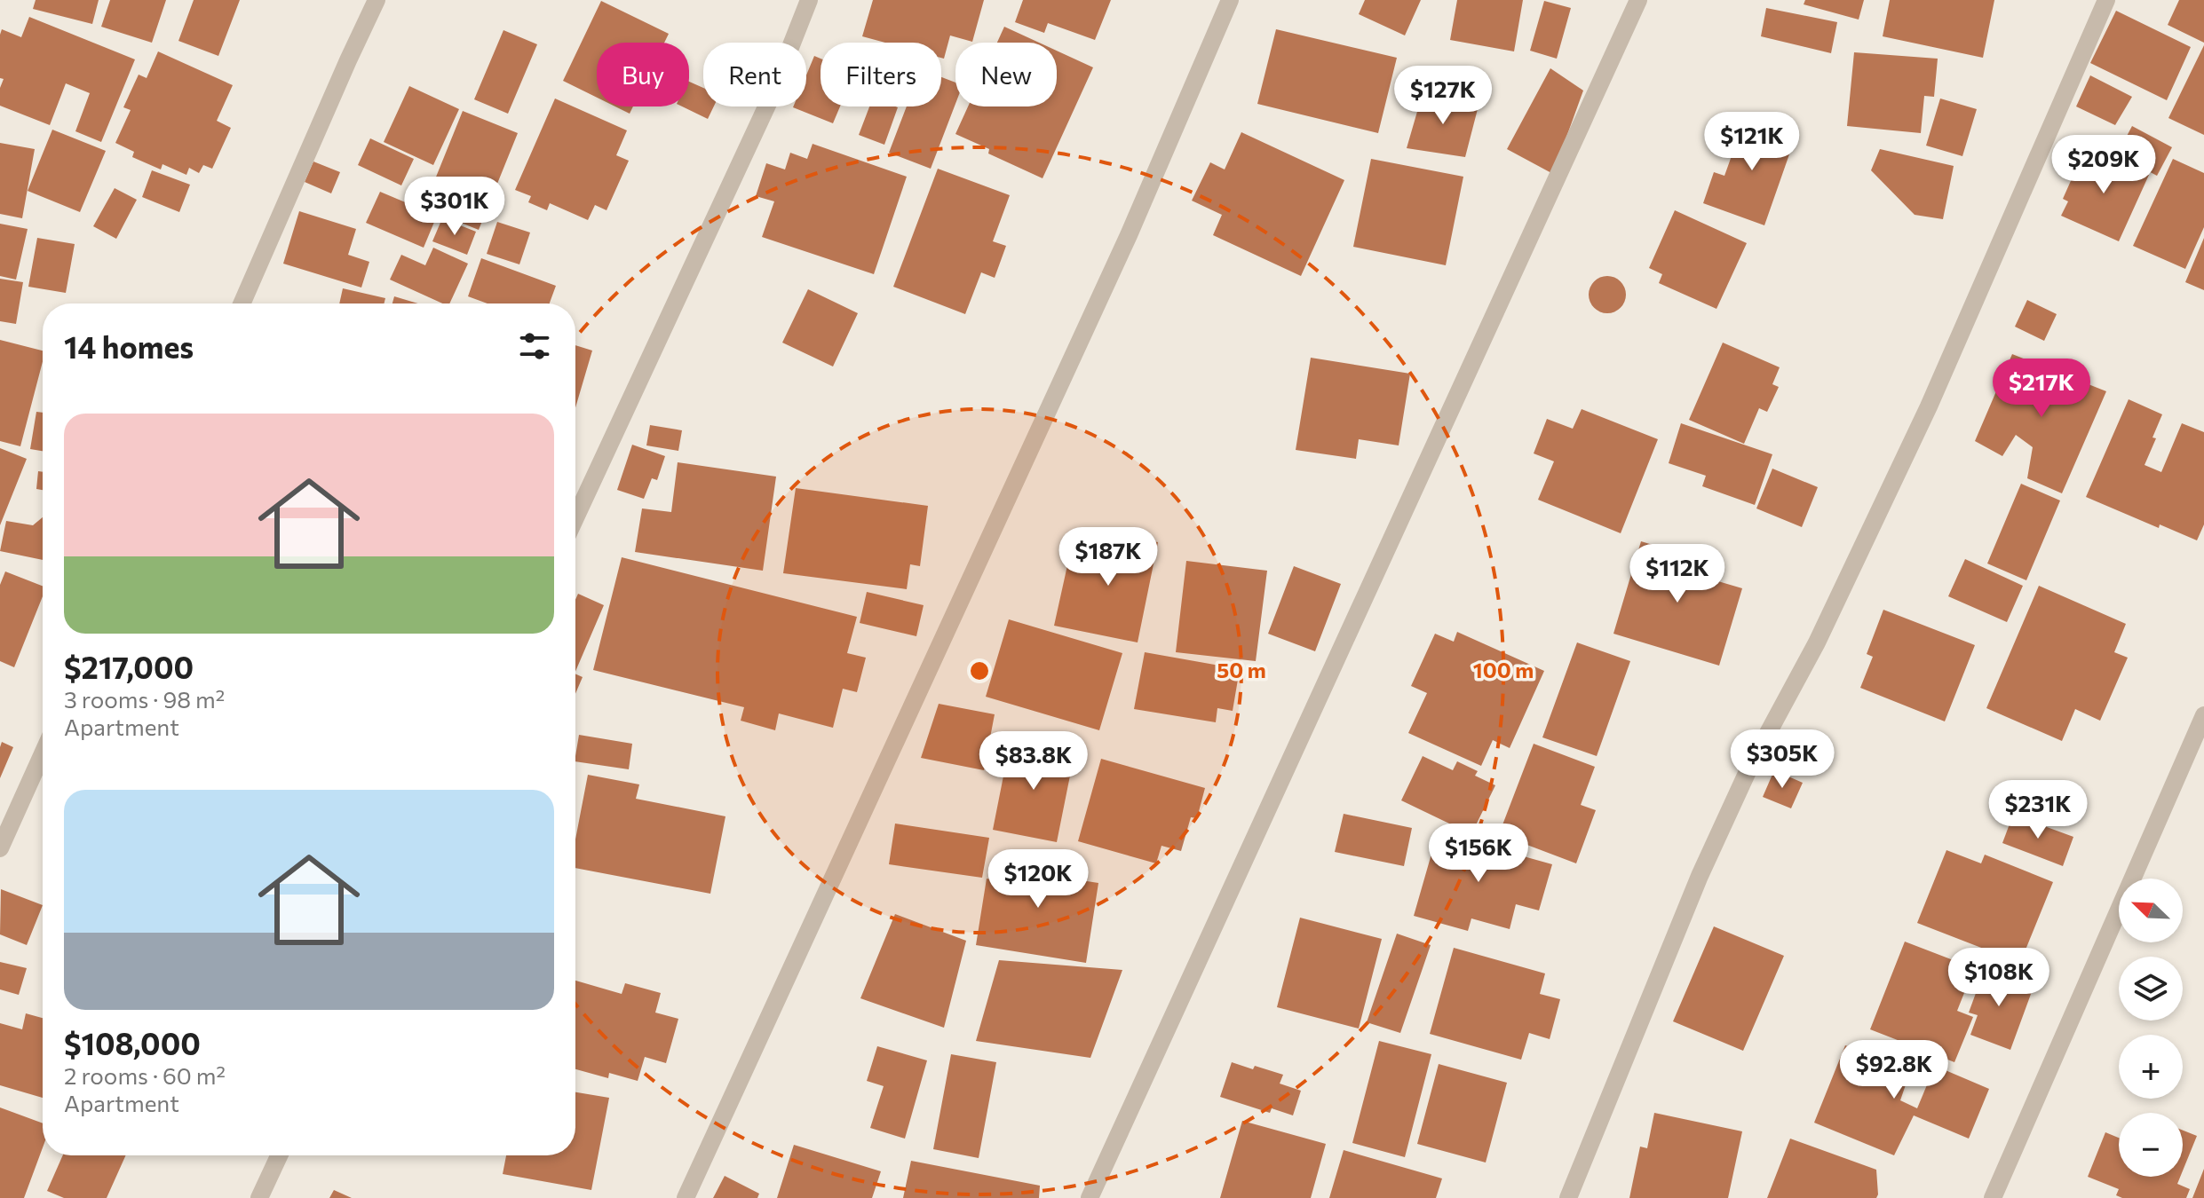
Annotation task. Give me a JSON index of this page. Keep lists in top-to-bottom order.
{
  "north": "top left",
  "page": {
    "chip": [
      "Buy",
      "Rent",
      "Filters",
      "New"
    ],
    "price": [
      "$127K",
      "$121K",
      "$209K",
      "$301K",
      "$217K",
      "$187K",
      "$112K",
      "$305K",
      "$83.8K",
      "$231K",
      "$156K",
      "$120K",
      "$108K",
      "$92.8K"
    ],
    "heading": "14 homes",
    "list": [
      {
        "name": "$217,000",
        "note": "3 rooms · 98 m² · Apartment"
      },
      {
        "name": "$108,000",
        "note": "2 rooms · 60 m² · Apartment"
      }
    ],
    "map_buttons": ["+", "−"]
  },
  "rings": ["50 m", "100 m"]
}
